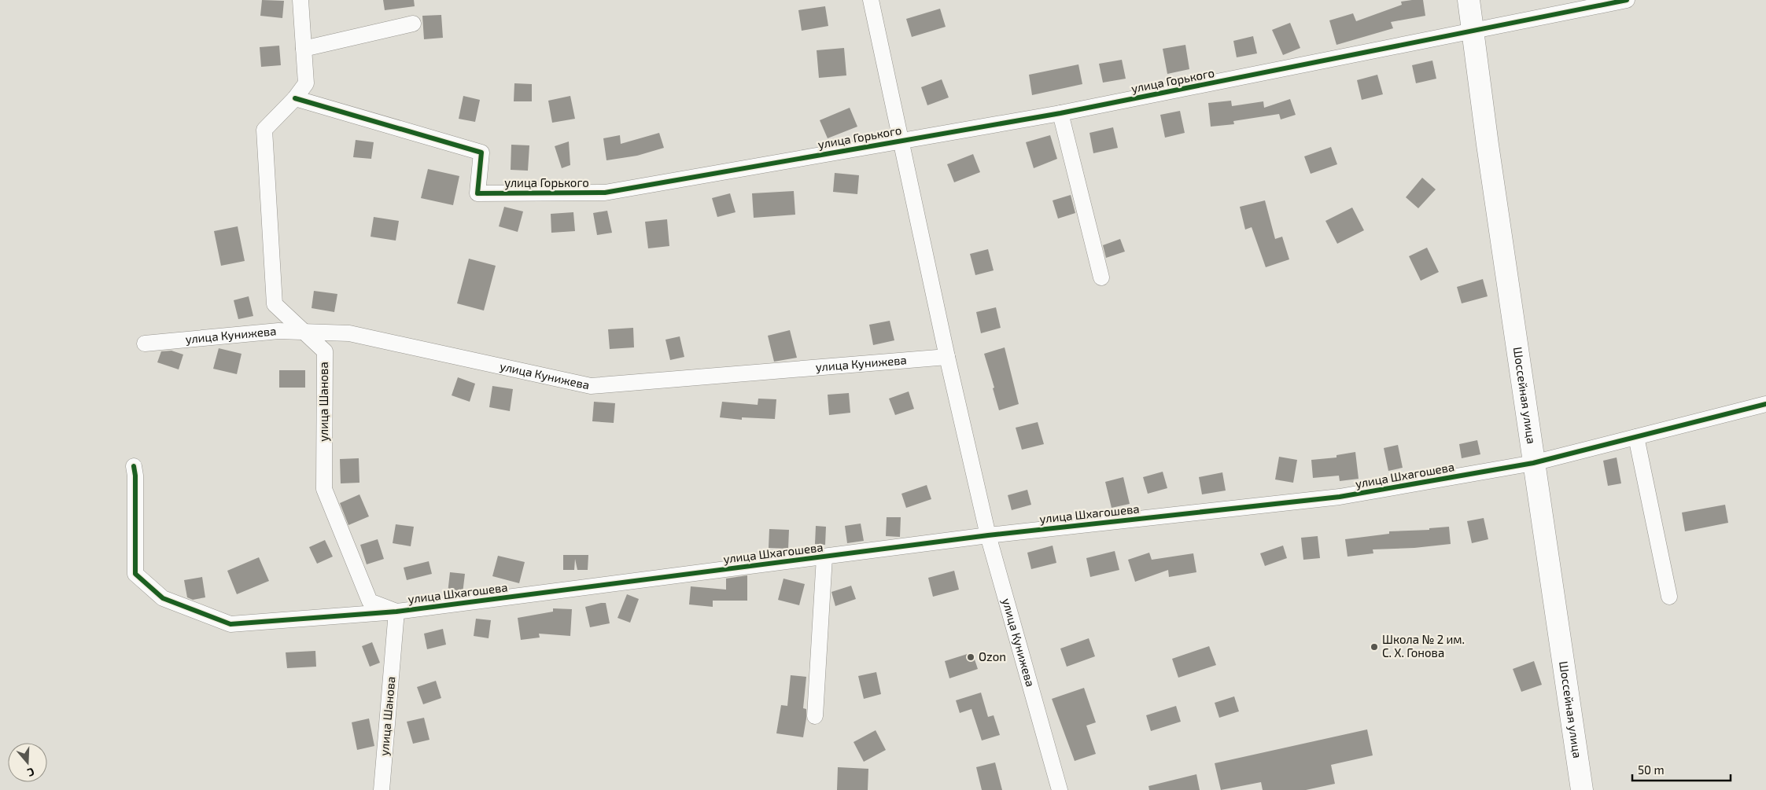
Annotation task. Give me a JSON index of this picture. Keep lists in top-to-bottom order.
{
  "streets": {
    "highway": ["Шоссейная улица"],
    "street": [
      "улица Горького",
      "улица Кунижева",
      "улица Шанова",
      "улица Шхагошева"
    ]
  },
  "crossings": [
    ["улица Горького", "улица Кунижева"],
    ["улица Горького", "Шоссейная улица"],
    ["улица Горького", "улица Шанова"],
    ["улица Кунижева", "улица Шанова"],
    ["улица Кунижева", "улица Шхагошева"],
    ["Шоссейная улица", "улица Шхагошева"],
    ["улица Шанова", "улица Шхагошева"]
  ],
  "places": ["Школа № 2 им. С. Х. Гонова", "Ozon"],
  "scale_bar": "50 m",
  "north": "bottom"
}
